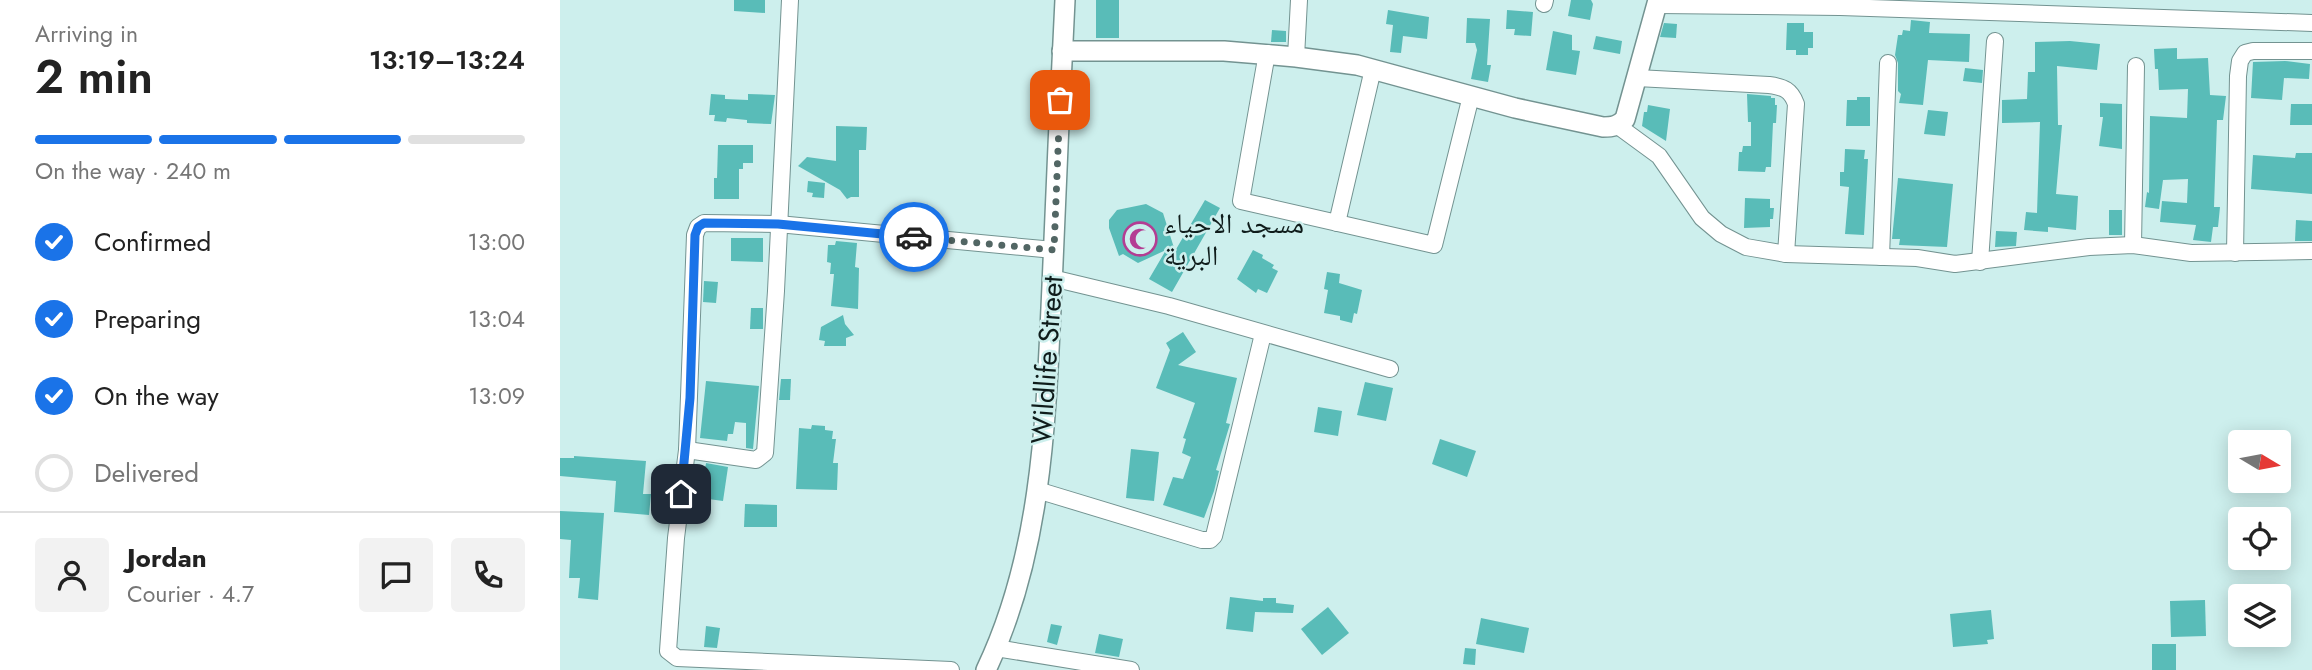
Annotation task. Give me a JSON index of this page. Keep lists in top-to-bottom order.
{
  "streets": {
    "main road": ["Wildlife Street"]
  },
  "places": {
    "mosque": ["مسجد الاحياء البرية"]
  },
  "north": "right",
  "page": {
    "heading": ["2 min", "Arriving in", "13:19–13:24"],
    "panel": ["Jordan", "Courier · 4.7"],
    "bar": "On the way · 240 m",
    "list": [
      ["Confirmed", "13:00"],
      ["Preparing", "13:04"],
      ["On the way", "13:09"],
      "Delivered"
    ]
  }
}
